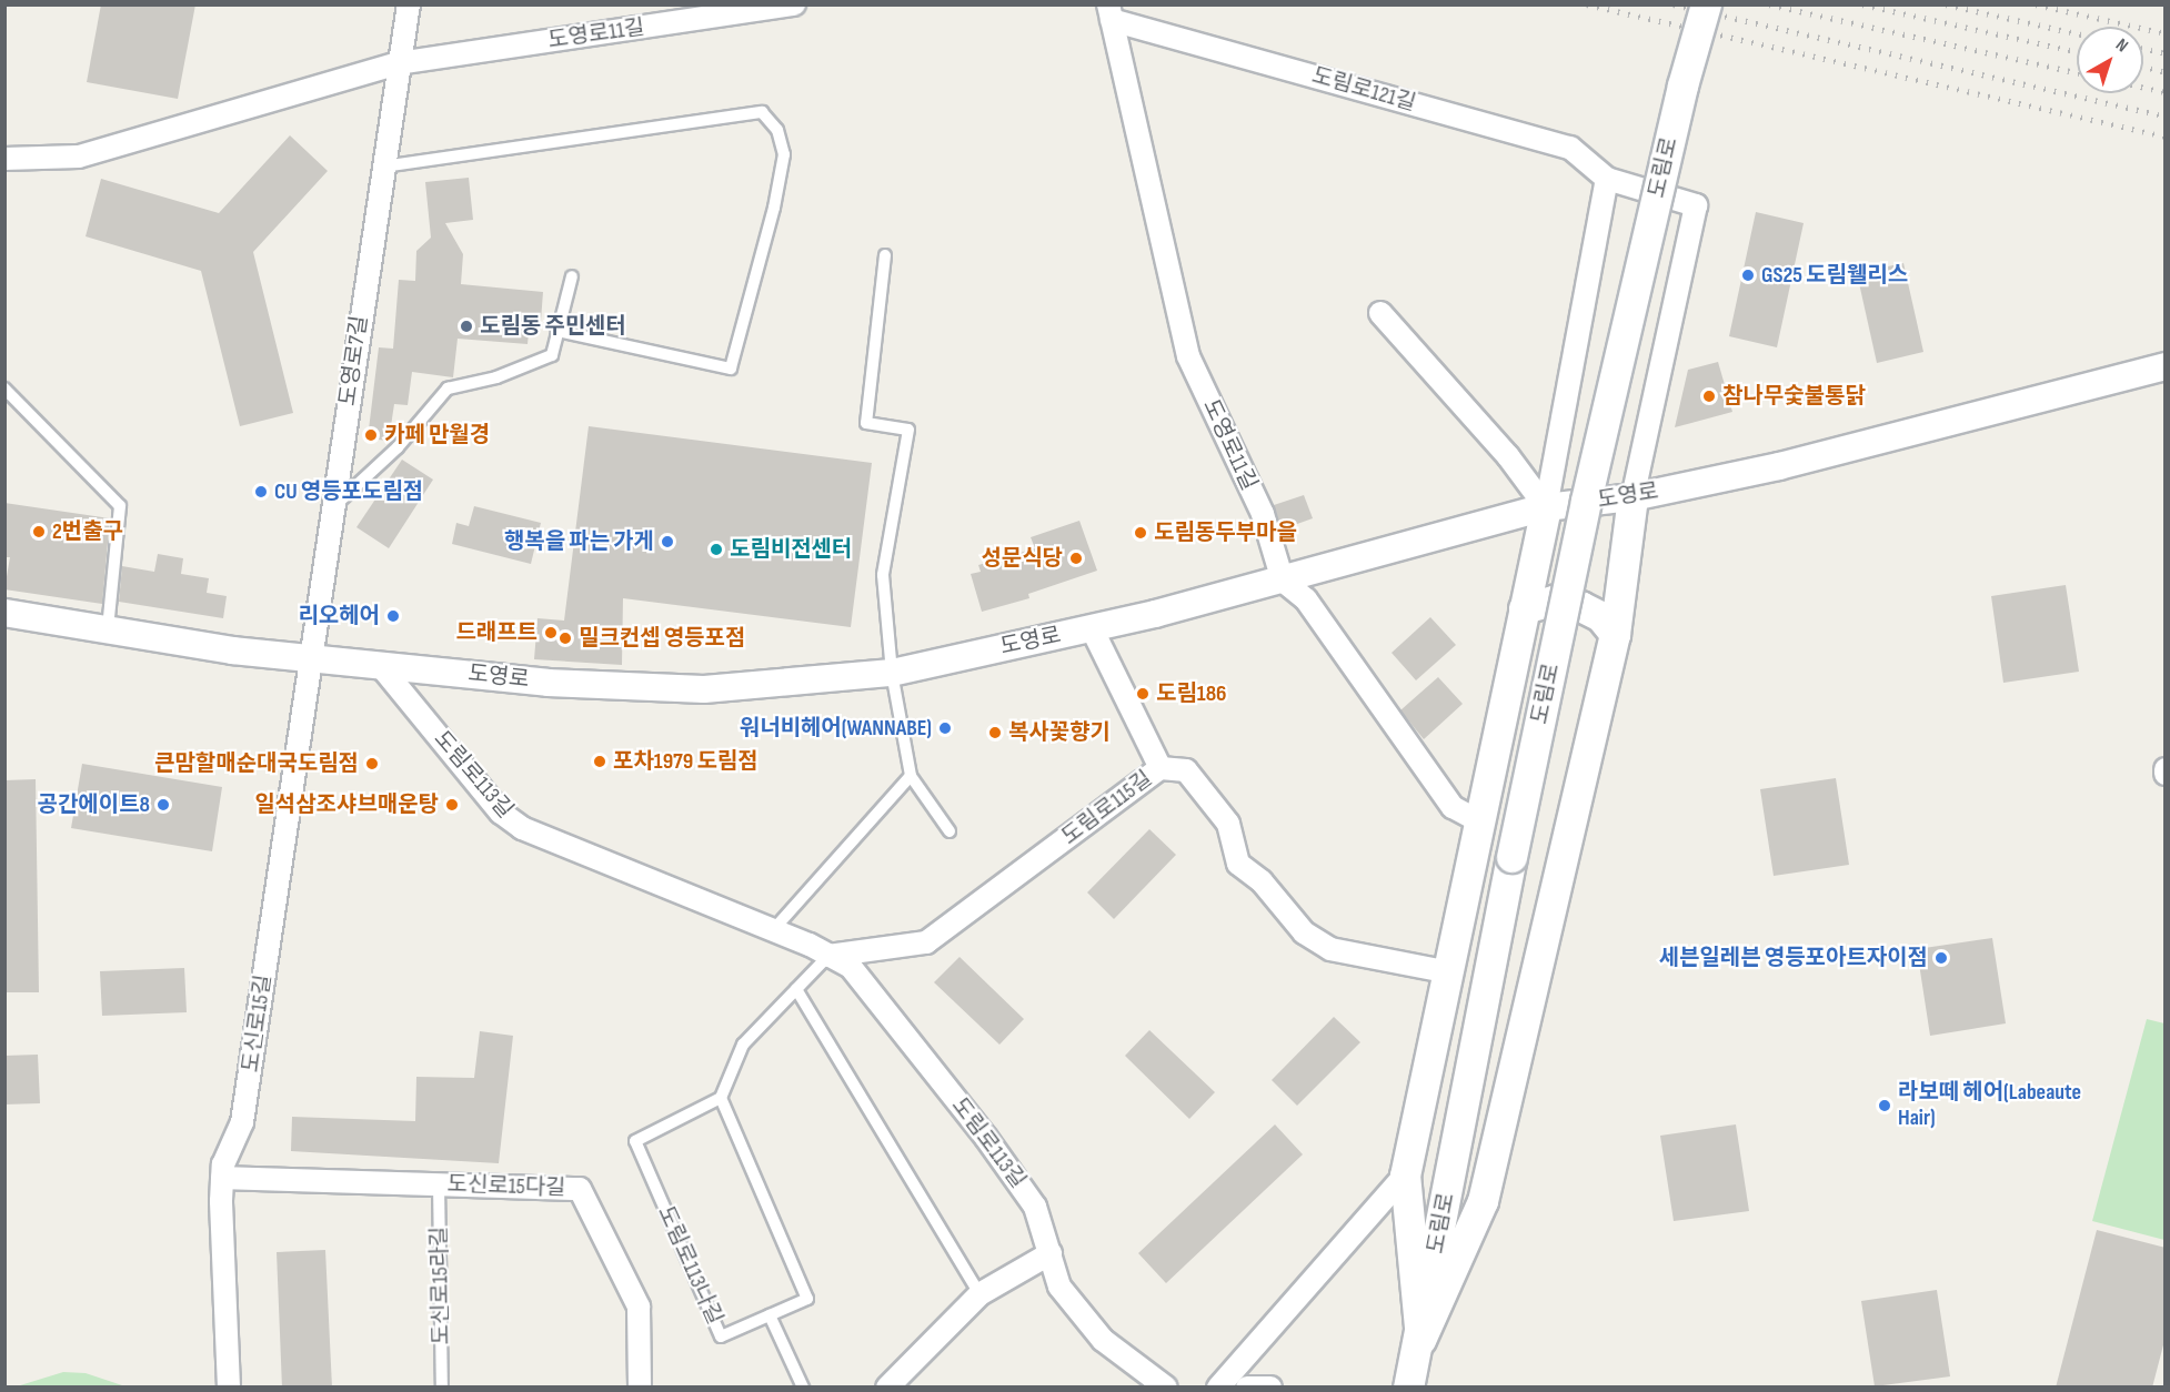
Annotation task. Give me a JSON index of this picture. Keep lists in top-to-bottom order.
{
  "streets": {
    "main road": ["도림로"],
    "street": [
      "도영로11길",
      "도림로121길",
      "도영로7길",
      "도영로",
      "도림로113길",
      "도림로115길",
      "도신로15길",
      "도신로15다길"
    ],
    "lane": ["도림로113나길", "도신로15라길"]
  },
  "crossings": [
    ["도영로11길", "도림로121길"],
    ["도영로11길", "도영로7길"],
    ["도영로11길", "도영로"],
    ["도영로7길", "도영로"],
    ["도영로7길", "도신로15길"],
    ["도영로", "도림로113길"],
    ["도영로", "도림로115길"],
    ["도영로", "도신로15길"],
    ["도림로113길", "도림로115길"],
    ["도신로15길", "도신로15다길"],
    ["도신로15다길", "도신로15라길"]
  ],
  "places": [
    "GS25 도림웰리스",
    "도림동 주민센터",
    "참나무숯불통닭",
    "카페 만월경",
    "CU 영등포도림점",
    "2번출구",
    "도림동두부마을",
    "행복을 파는 가게",
    "도림비전센터",
    "성문식당",
    "리오헤어",
    "드래프트",
    "밀크컨셉 영등포점",
    "도림186",
    "워너비헤어(WANNABE)",
    "복사꽃향기",
    "포차1979 도림점",
    "큰맘할매순대국도림점",
    "공간에이트8",
    "일석삼조샤브매운탕",
    "세븐일레븐 영등포아트자이점",
    "라보떼 헤어(Labeaute Hair)"
  ],
  "north": "top right"
}
